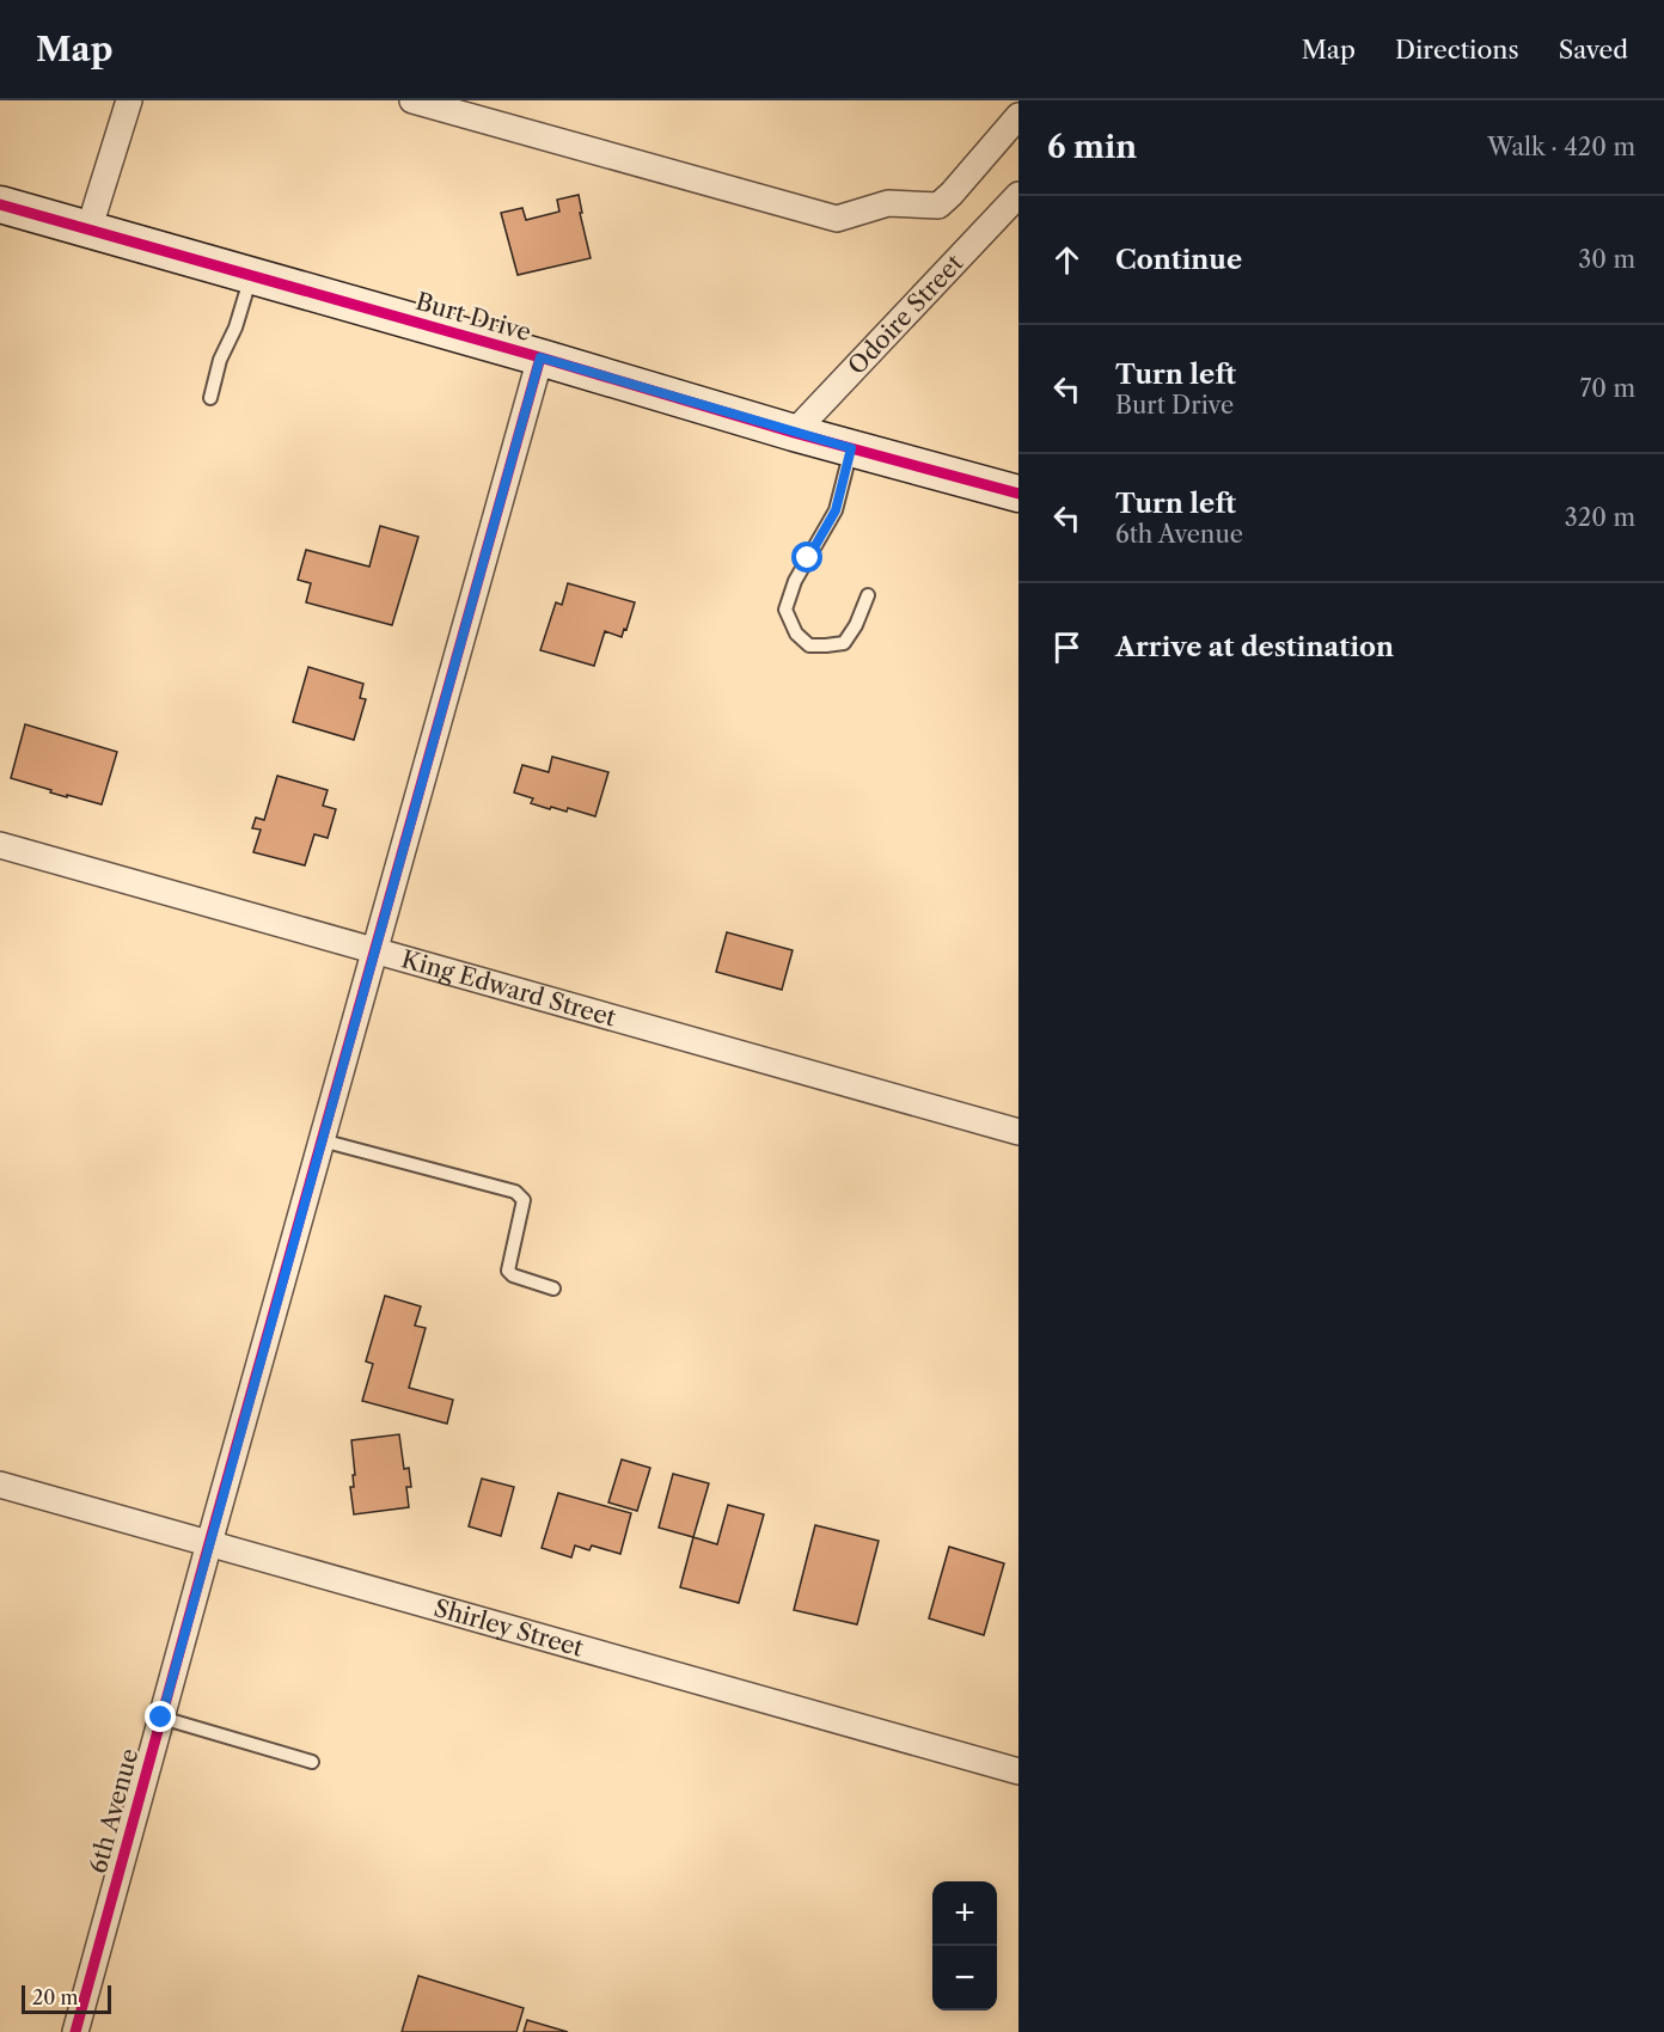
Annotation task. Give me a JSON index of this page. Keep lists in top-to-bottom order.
{
  "streets": {
    "street": [
      "Odoire Street",
      "Burt Drive",
      "King Edward Street",
      "Shirley Street",
      "6th Avenue"
    ]
  },
  "crossings": [
    ["Odoire Street", "Burt Drive"],
    ["Burt Drive", "6th Avenue"],
    ["King Edward Street", "6th Avenue"],
    ["Shirley Street", "6th Avenue"]
  ],
  "scale_bar": "20 m",
  "page": {
    "header": "Map",
    "nav": ["Map", "Directions", "Saved"],
    "heading": ["6 min", "Walk · 420 m"],
    "list": [
      ["Continue", "30 m"],
      ["Turn left", "Burt Drive", "70 m"],
      ["Turn left", "6th Avenue", "320 m"],
      "Arrive at destination"
    ],
    "map_buttons": ["+", "−"],
    "scale": "20 m"
  }
}
